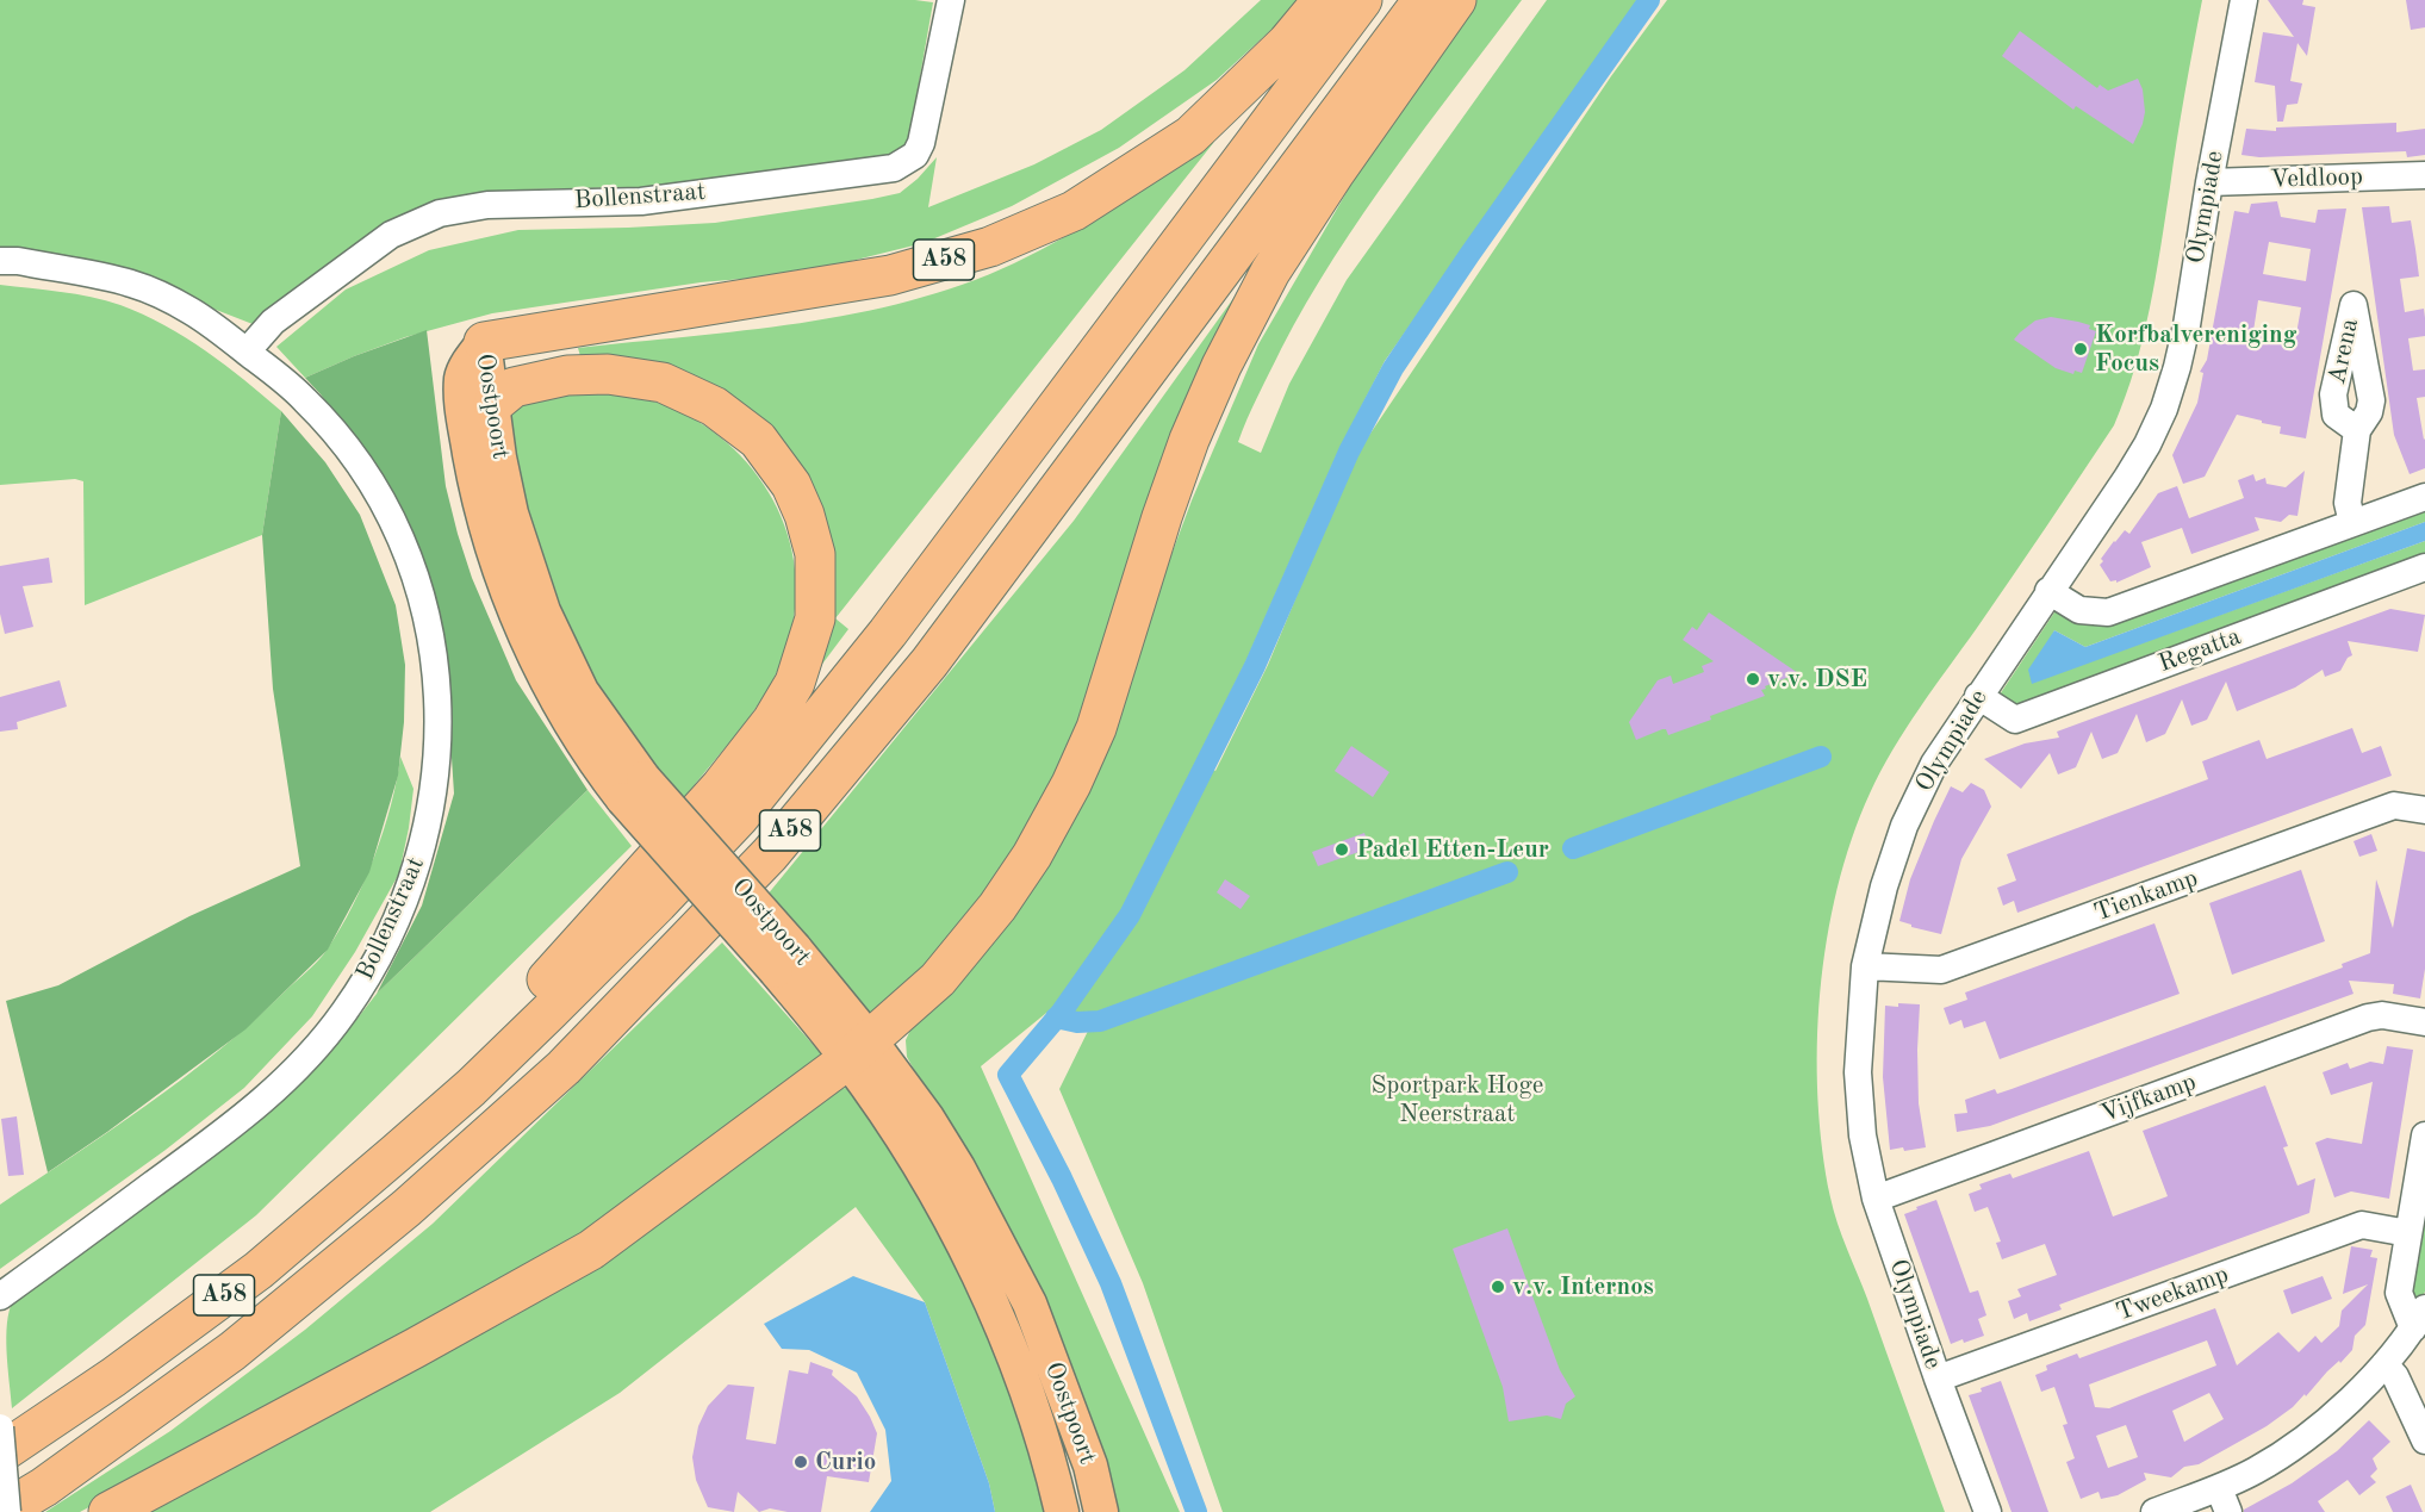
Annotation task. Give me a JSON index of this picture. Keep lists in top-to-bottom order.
{
  "streets": {
    "highway": ["A58"],
    "main road": ["Oostpoort"],
    "street": [
      "Veldloop",
      "Bollenstraat",
      "Olympiade",
      "Regatta",
      "Tienkamp",
      "Vijfkamp",
      "Tweekamp"
    ]
  },
  "crossings": [
    ["Veldloop", "Olympiade"],
    ["Olympiade", "Regatta"],
    ["Olympiade", "Tienkamp"],
    ["Olympiade", "Vijfkamp"],
    ["Olympiade", "Tweekamp"],
    ["A58", "Oostpoort"]
  ],
  "parks": ["Sportpark Hoge Neerstraat"],
  "places": [
    "Korfbalvereniging Focus",
    "v.v. DSE",
    "Padel Etten-Leur",
    "v.v. Internos",
    "Curio"
  ]
}
